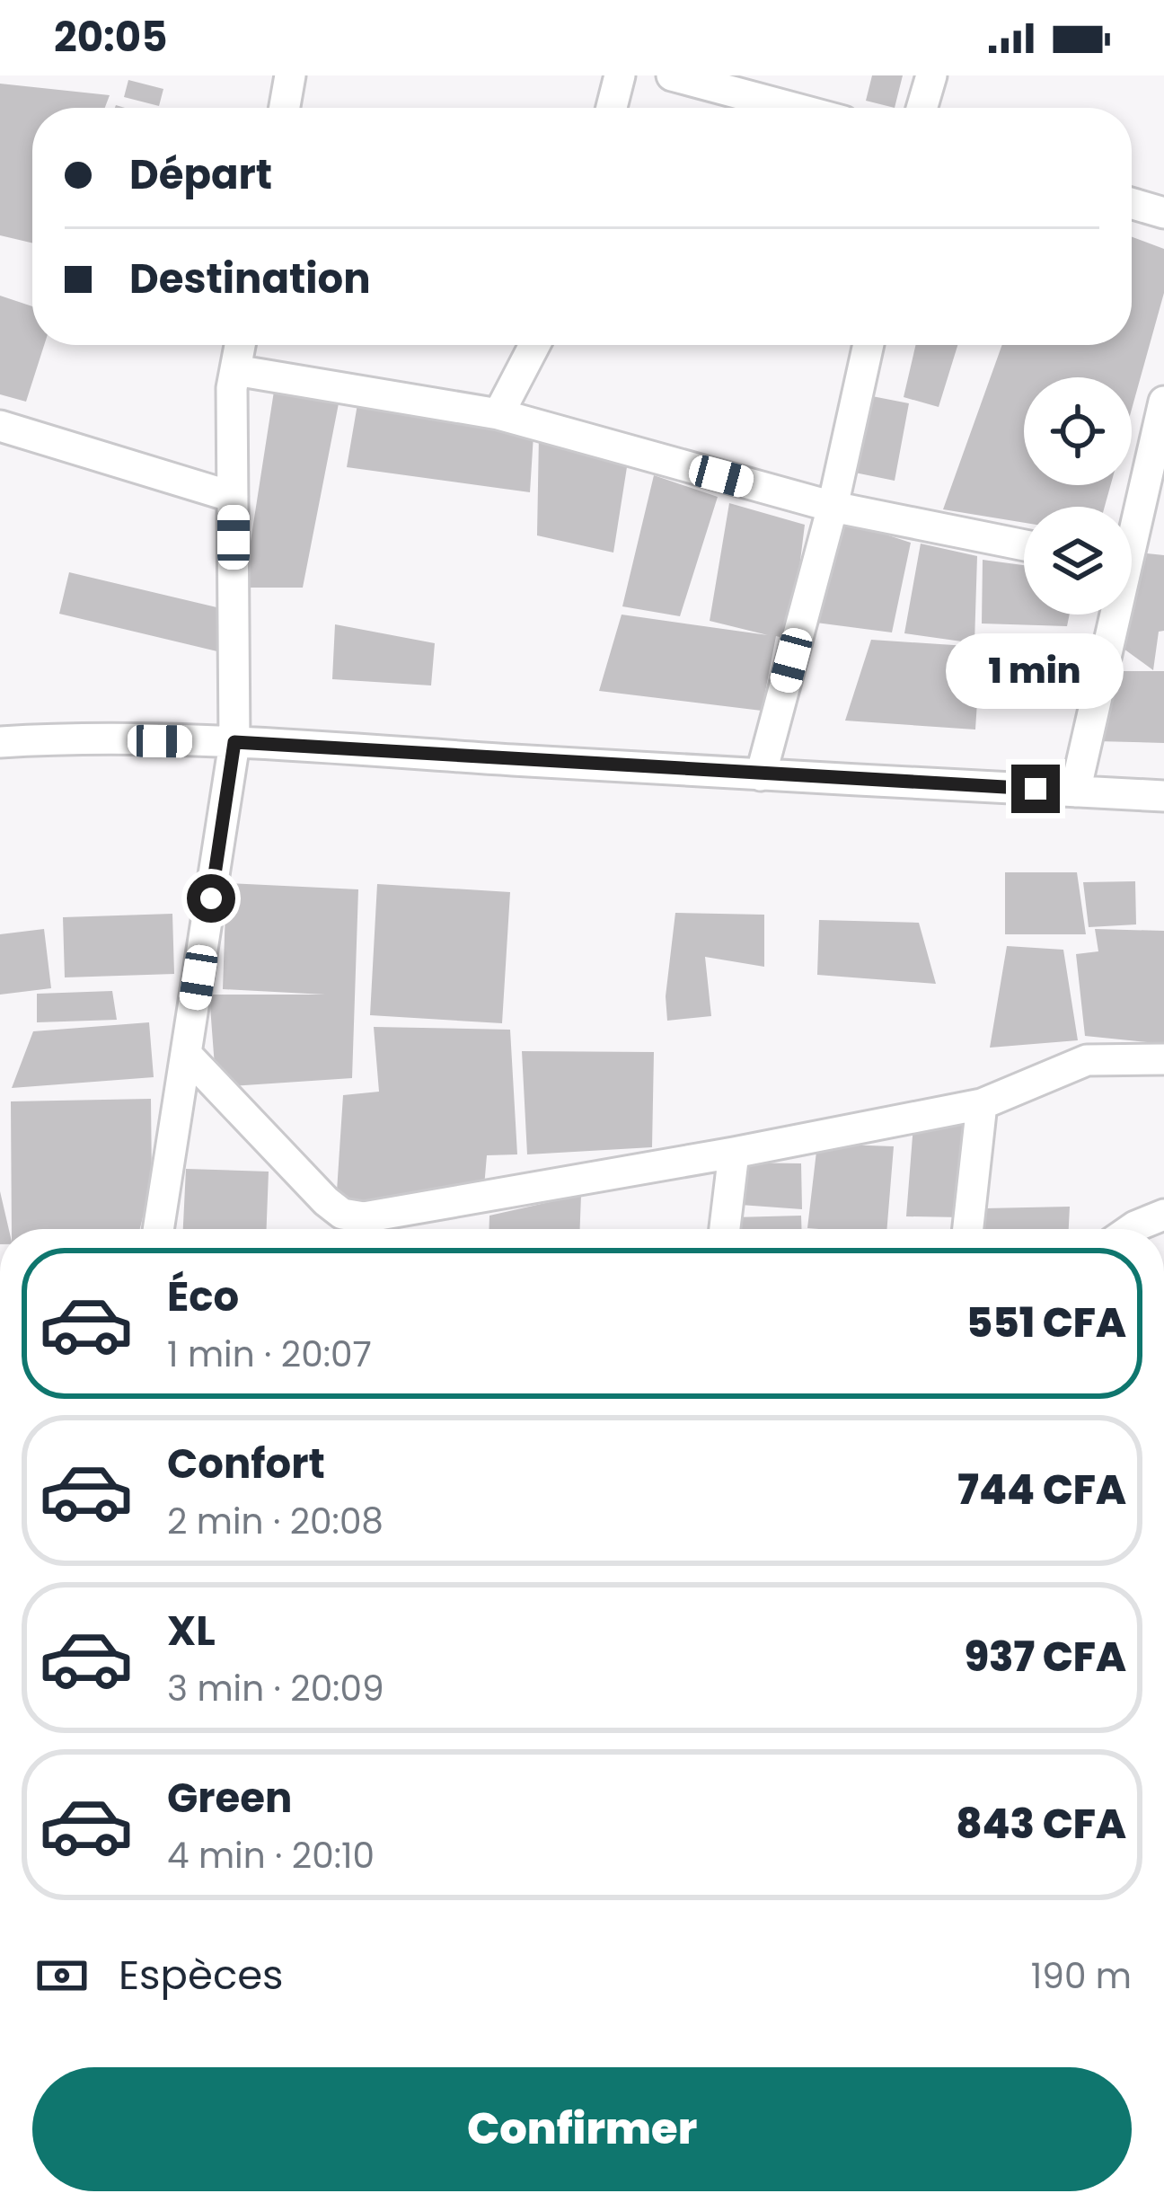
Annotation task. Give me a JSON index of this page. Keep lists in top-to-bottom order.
{
  "page": {
    "status": "20:05",
    "banner": ["Départ", "Destination"],
    "bubble": "1 min",
    "list": [
      {
        "name": "Éco",
        "note": "1 min · 20:07",
        "value": "551 CFA"
      },
      {
        "name": "Confort",
        "note": "2 min · 20:08",
        "value": "744 CFA"
      },
      {
        "name": "XL",
        "note": "3 min · 20:09",
        "value": "937 CFA"
      },
      {
        "name": "Green",
        "note": "4 min · 20:10",
        "value": "843 CFA"
      }
    ],
    "pay": ["Espèces", "190 m"],
    "buttons": "Confirmer"
  }
}
